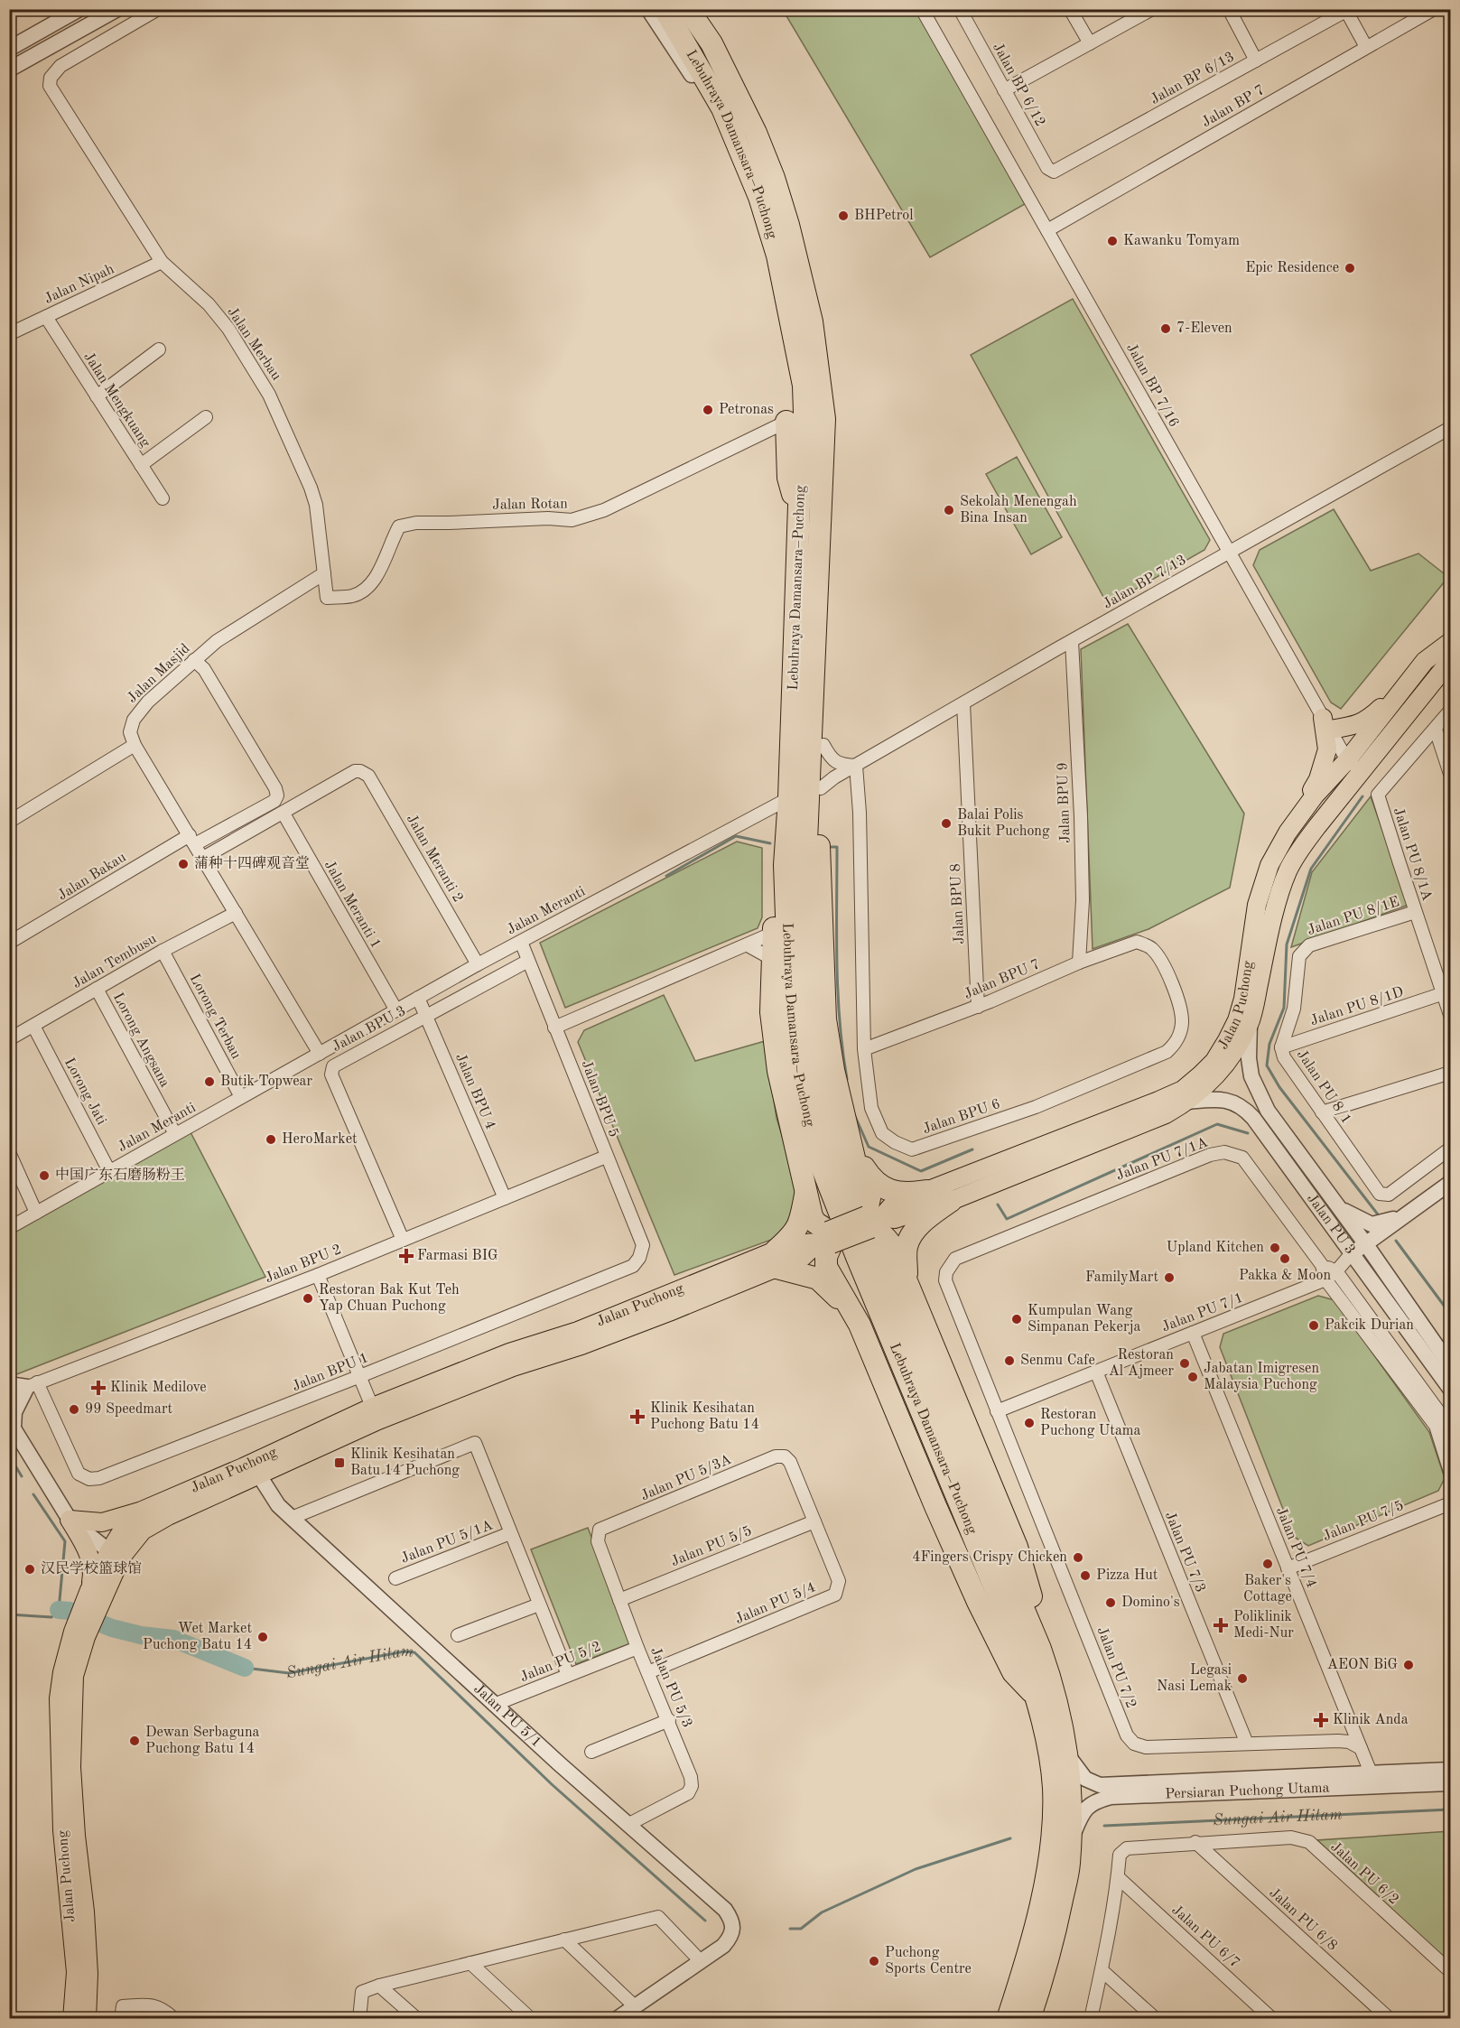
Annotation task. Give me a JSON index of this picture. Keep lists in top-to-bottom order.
{
  "streets": {
    "highway": ["Lebuhraya Damansara–Puchong"],
    "main road": ["Jalan Puchong"],
    "street": [
      "Jalan BP 6/13",
      "Jalan BP 6/12",
      "Jalan BP 7",
      "Jalan Nipah",
      "Jalan Merbau",
      "Jalan BP 7/16",
      "Jalan Mengkuang",
      "Jalan Rotan",
      "Jalan BP 7/13",
      "Jalan Masjid",
      "Jalan BPU 9",
      "Jalan PU 8/1A",
      "Jalan Meranti 2",
      "Jalan Bakau",
      "Jalan BPU 8",
      "Jalan Meranti 1",
      "Jalan Meranti",
      "Jalan PU 8/1E",
      "Jalan Tembusu",
      "Jalan BPU 7",
      "Jalan PU 8/1D",
      "Lorong Terbau",
      "Jalan BPU 3",
      "Lorong Angsana",
      "Jalan PU 8/1",
      "Lorong Jati",
      "Jalan BPU 4",
      "Jalan BPU 5",
      "Jalan BPU 6",
      "Jalan PU 7/1A",
      "Jalan PU 3",
      "Jalan BPU 2",
      "Jalan PU 7/1",
      "Jalan BPU 1",
      "Jalan PU 5/3A",
      "Jalan PU 7/5",
      "Jalan PU 5/1A",
      "Jalan PU 5/5",
      "Jalan PU 7/4",
      "Jalan PU 7/3",
      "Jalan PU 5/4",
      "Jalan PU 5/2",
      "Jalan PU 7/2",
      "Jalan PU 5/3",
      "Jalan PU 5/1",
      "Persiaran Puchong Utama",
      "Jalan PU 6/2",
      "Jalan PU 6/8",
      "Jalan PU 6/7"
    ]
  },
  "crossings": [
    ["Jalan BP 6/13", "Jalan BP 6/12"],
    ["Jalan BP 7", "Jalan BP 7/16"],
    ["Lebuhraya Damansara–Puchong", "Jalan Meranti"],
    ["Lebuhraya Damansara–Puchong", "Persiaran Puchong Utama"],
    ["Jalan Nipah", "Jalan Merbau"],
    ["Jalan Nipah", "Jalan Mengkuang"],
    ["Jalan Merbau", "Jalan Rotan"],
    ["Jalan Merbau", "Jalan Masjid"],
    ["Jalan BP 7/16", "Jalan BP 7/13"],
    ["Jalan BP 7/16", "Jalan Puchong"],
    ["Jalan BP 7/13", "Jalan BPU 9"],
    ["Jalan BP 7/13", "Jalan BPU 8"],
    ["Jalan BP 7/13", "Jalan BPU 6"],
    ["Jalan BPU 9", "Jalan BPU 7"],
    ["Jalan PU 8/1A", "Jalan PU 8/1E"],
    ["Jalan PU 8/1A", "Jalan PU 8/1D"],
    ["Jalan Meranti 2", "Jalan Meranti 1"],
    ["Jalan Meranti 2", "Jalan Meranti"],
    ["Jalan BPU 8", "Jalan BPU 7"],
    ["Jalan Meranti 1", "Jalan Meranti"],
    ["Jalan Meranti", "Lorong Terbau"],
    ["Jalan Meranti", "Lorong Angsana"],
    ["Jalan Meranti", "Lorong Jati"],
    ["Jalan Meranti", "Jalan BPU 4"],
    ["Jalan Meranti", "Jalan BPU 5"],
    ["Jalan PU 8/1E", "Jalan PU 8/1"],
    ["Jalan Tembusu", "Lorong Terbau"],
    ["Jalan Tembusu", "Lorong Angsana"],
    ["Jalan Tembusu", "Lorong Jati"],
    ["Jalan BPU 7", "Jalan BPU 6"],
    ["Jalan Puchong", "Jalan PU 3"],
    ["Jalan Puchong", "Jalan PU 5/1"],
    ["Jalan PU 8/1D", "Jalan PU 8/1"],
    ["Jalan BPU 3", "Jalan BPU 4"],
    ["Jalan BPU 3", "Jalan BPU 5"],
    ["Jalan BPU 3", "Jalan BPU 2"],
    ["Jalan BPU 4", "Jalan BPU 2"],
    ["Jalan BPU 5", "Jalan BPU 2"],
    ["Jalan BPU 5", "Jalan BPU 1"],
    ["Jalan PU 7/1A", "Jalan PU 7/1"],
    ["Jalan PU 7/1A", "Jalan PU 7/2"],
    ["Jalan PU 3", "Jalan PU 7/1"],
    ["Jalan BPU 2", "Jalan BPU 1"],
    ["Jalan PU 7/1", "Jalan PU 7/4"],
    ["Jalan PU 7/1", "Jalan PU 7/3"],
    ["Jalan PU 7/1", "Jalan PU 7/2"],
    ["Jalan PU 5/3A", "Jalan PU 5/4"],
    ["Jalan PU 5/3A", "Jalan PU 5/3"],
    ["Jalan PU 7/5", "Jalan PU 7/4"],
    ["Jalan PU 5/5", "Jalan PU 5/4"],
    ["Jalan PU 5/5", "Jalan PU 5/3"],
    ["Jalan PU 7/4", "Jalan PU 7/2"],
    ["Jalan PU 7/4", "Persiaran Puchong Utama"],
    ["Jalan PU 7/3", "Jalan PU 7/2"],
    ["Jalan PU 5/4", "Jalan PU 5/3"],
    ["Jalan PU 5/2", "Jalan PU 5/3"],
    ["Jalan PU 5/2", "Jalan PU 5/1"],
    ["Jalan PU 5/3", "Jalan PU 5/1"],
    ["Jalan PU 6/2", "Jalan PU 6/8"],
    ["Jalan PU 6/2", "Jalan PU 6/7"]
  ],
  "water": ["Sungai Air Hitam"],
  "places": {
    "other": [
      "BHPetrol",
      "Kawanku Tomyam",
      "Epic Residence",
      "7-Eleven",
      "Petronas",
      "Sekolah Menengah Bina Insan",
      "Balai Polis Bukit Puchong",
      "蒲种十四碑观音堂",
      "Butik Topwear",
      "HeroMarket",
      "中国广东石磨肠粉王",
      "Upland Kitchen",
      "Pakka & Moon",
      "FamilyMart",
      "Restoran Bak Kut Teh Yap Chuan Puchong",
      "Kumpulan Wang Simpanan Pekerja",
      "Pakcik Durian",
      "Senmu Cafe",
      "Restoran Al Ajmeer",
      "Jabatan Imigresen Malaysia Puchong",
      "99 Speedmart",
      "Restoran Puchong Utama",
      "4Fingers Crispy Chicken",
      "Baker's Cottage",
      "汉民学校篮球馆",
      "Pizza Hut",
      "Domino's",
      "Wet Market Puchong Batu 14",
      "AEON BiG",
      "Legasi Nasi Lemak",
      "Dewan Serbaguna Puchong Batu 14",
      "Puchong Sports Centre"
    ],
    "health": [
      "Farmasi BIG",
      "Klinik Medilove",
      "Klinik Kesihatan Puchong Batu 14",
      "Poliklinik Medi-Nur",
      "Klinik Anda"
    ],
    "transit": ["Klinik Kesihatan Batu 14 Puchong"]
  }
}
